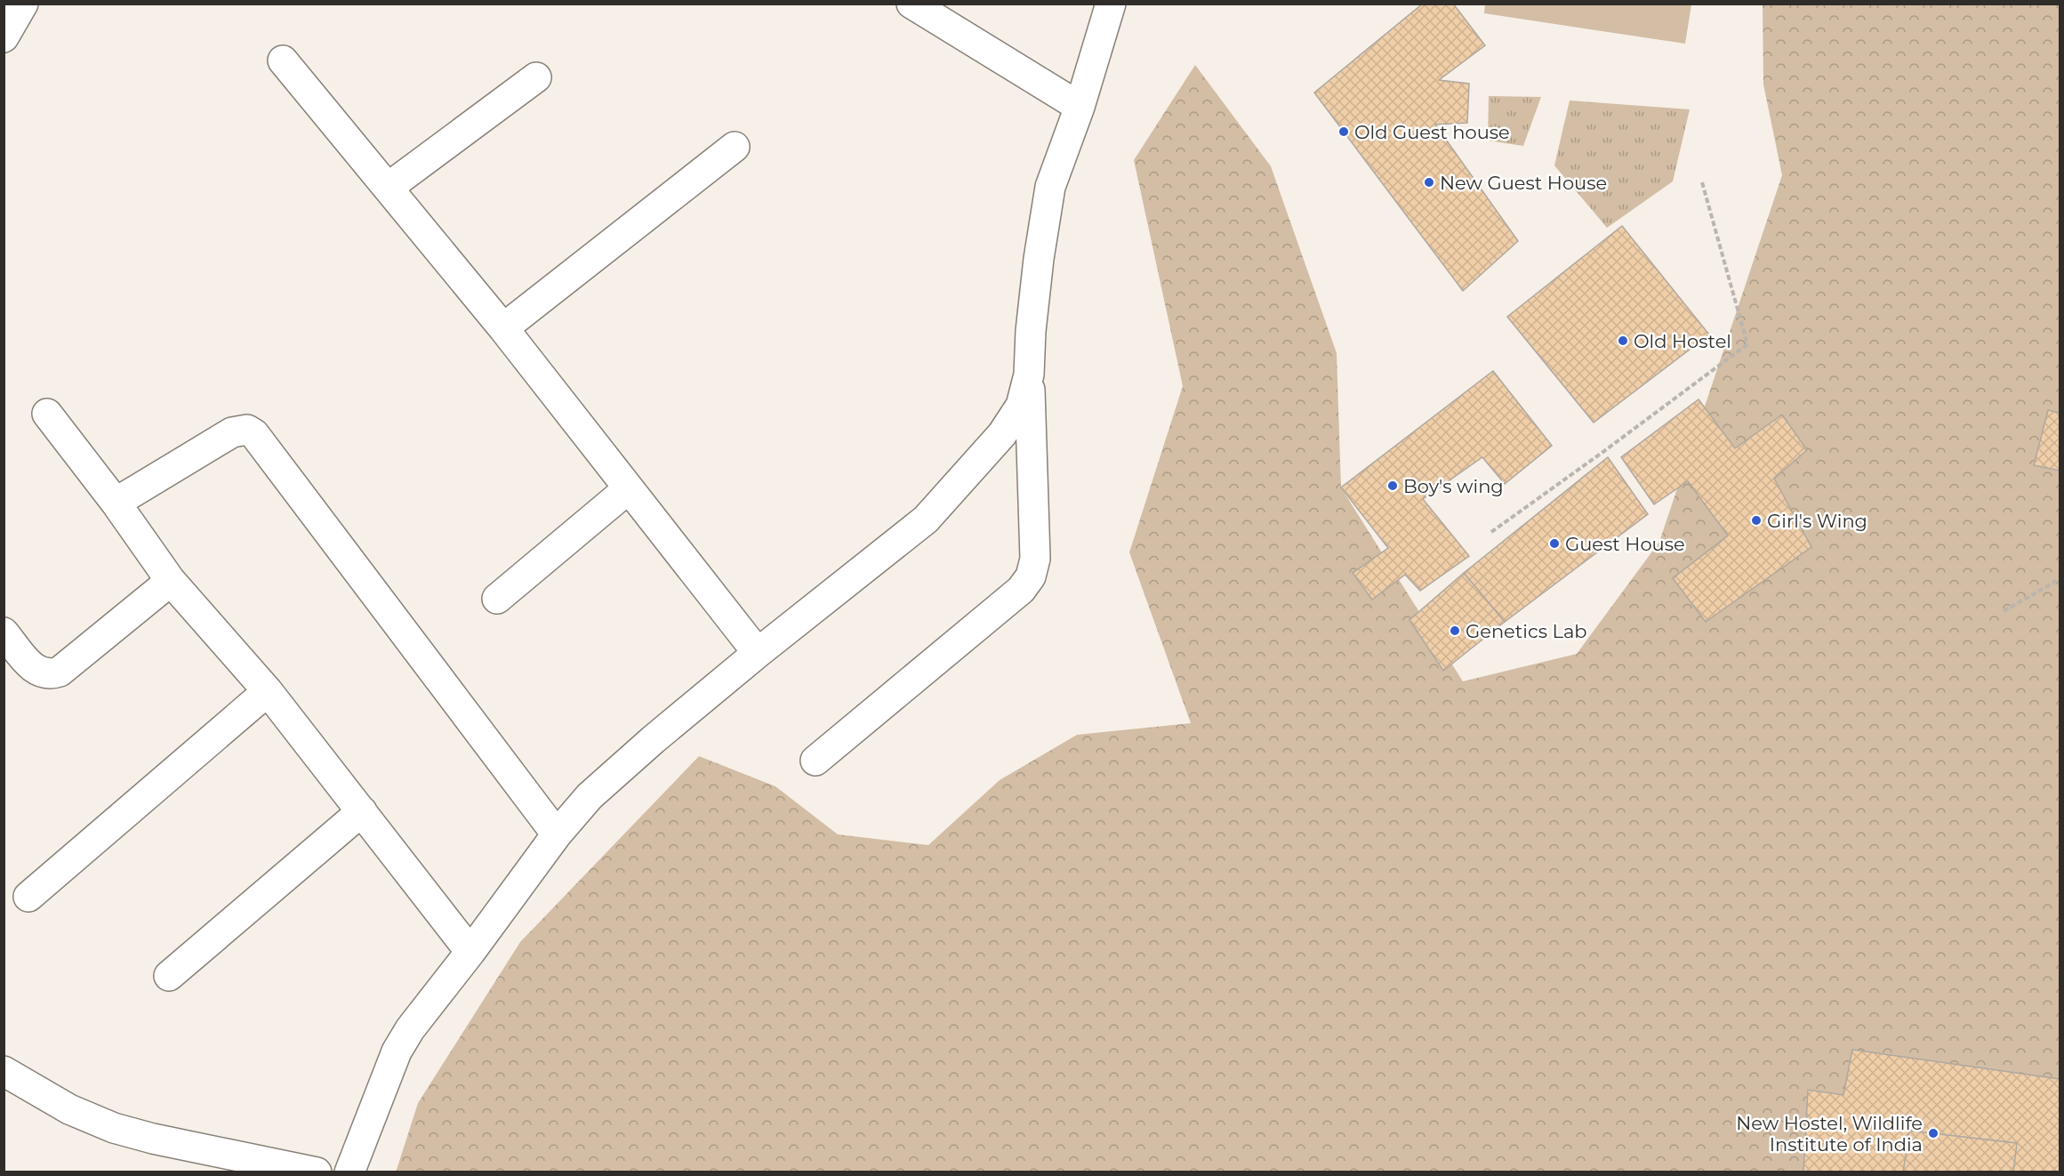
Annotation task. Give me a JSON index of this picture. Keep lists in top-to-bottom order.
{
  "places": [
    "Old Guest house",
    "New Guest House",
    "Old Hostel",
    "Boy's wing",
    "Girl's Wing",
    "Guest House",
    "Genetics Lab",
    "New Hostel, Wildlife Institute of India"
  ]
}
